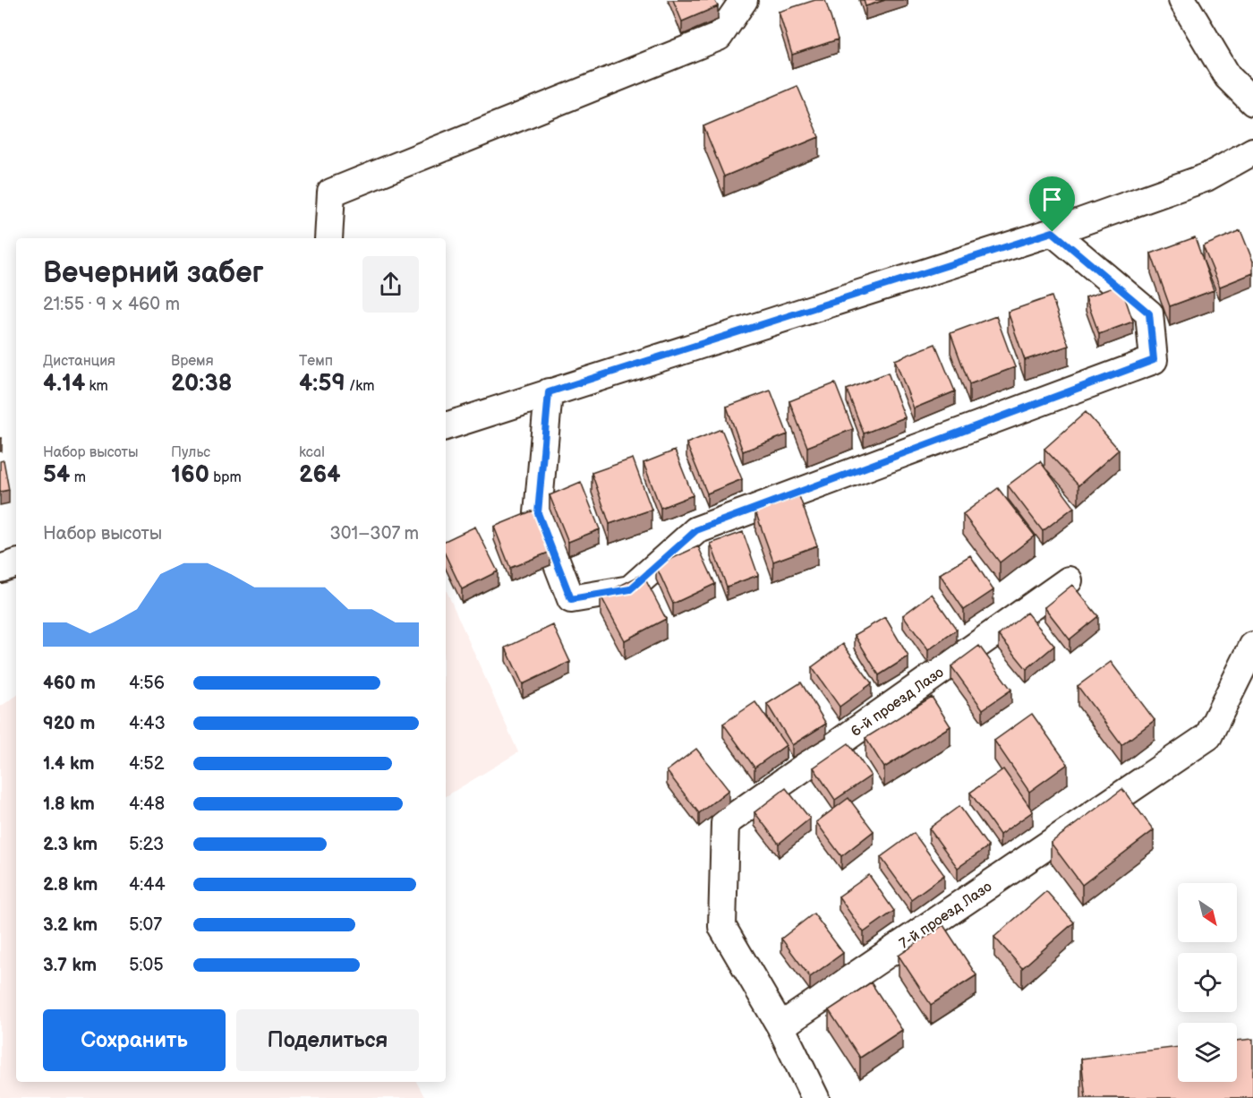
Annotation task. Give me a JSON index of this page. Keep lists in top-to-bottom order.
{
  "streets": {
    "street": ["6-й проезд Лазо", "7-й проезд Лазо"]
  },
  "crossings": [
    ["6-й проезд Лазо", "7-й проезд Лазо"]
  ],
  "north": "bottom right",
  "page": {
    "heading": ["Вечерний забег", "21:55 · 9 × 460 m"],
    "stats": [
      ["Дистанция", "4.14 km"],
      ["Время", "20:38"],
      ["Темп", "4:59 /km"],
      ["Набор высоты", "54 m"],
      ["Пульс", "160 bpm"],
      ["kcal", "264"]
    ],
    "chart": ["Набор высоты", "301–307 m"],
    "list": [
      {
        "name": "460 m",
        "note": "4:56"
      },
      {
        "name": "920 m",
        "note": "4:43"
      },
      {
        "name": "1.4 km",
        "note": "4:52"
      },
      {
        "name": "1.8 km",
        "note": "4:48"
      },
      {
        "name": "2.3 km",
        "note": "5:23"
      },
      {
        "name": "2.8 km",
        "note": "4:44"
      },
      {
        "name": "3.2 km",
        "note": "5:07"
      },
      {
        "name": "3.7 km",
        "note": "5:05"
      }
    ],
    "buttons": ["Сохранить", "Поделиться"]
  }
}
